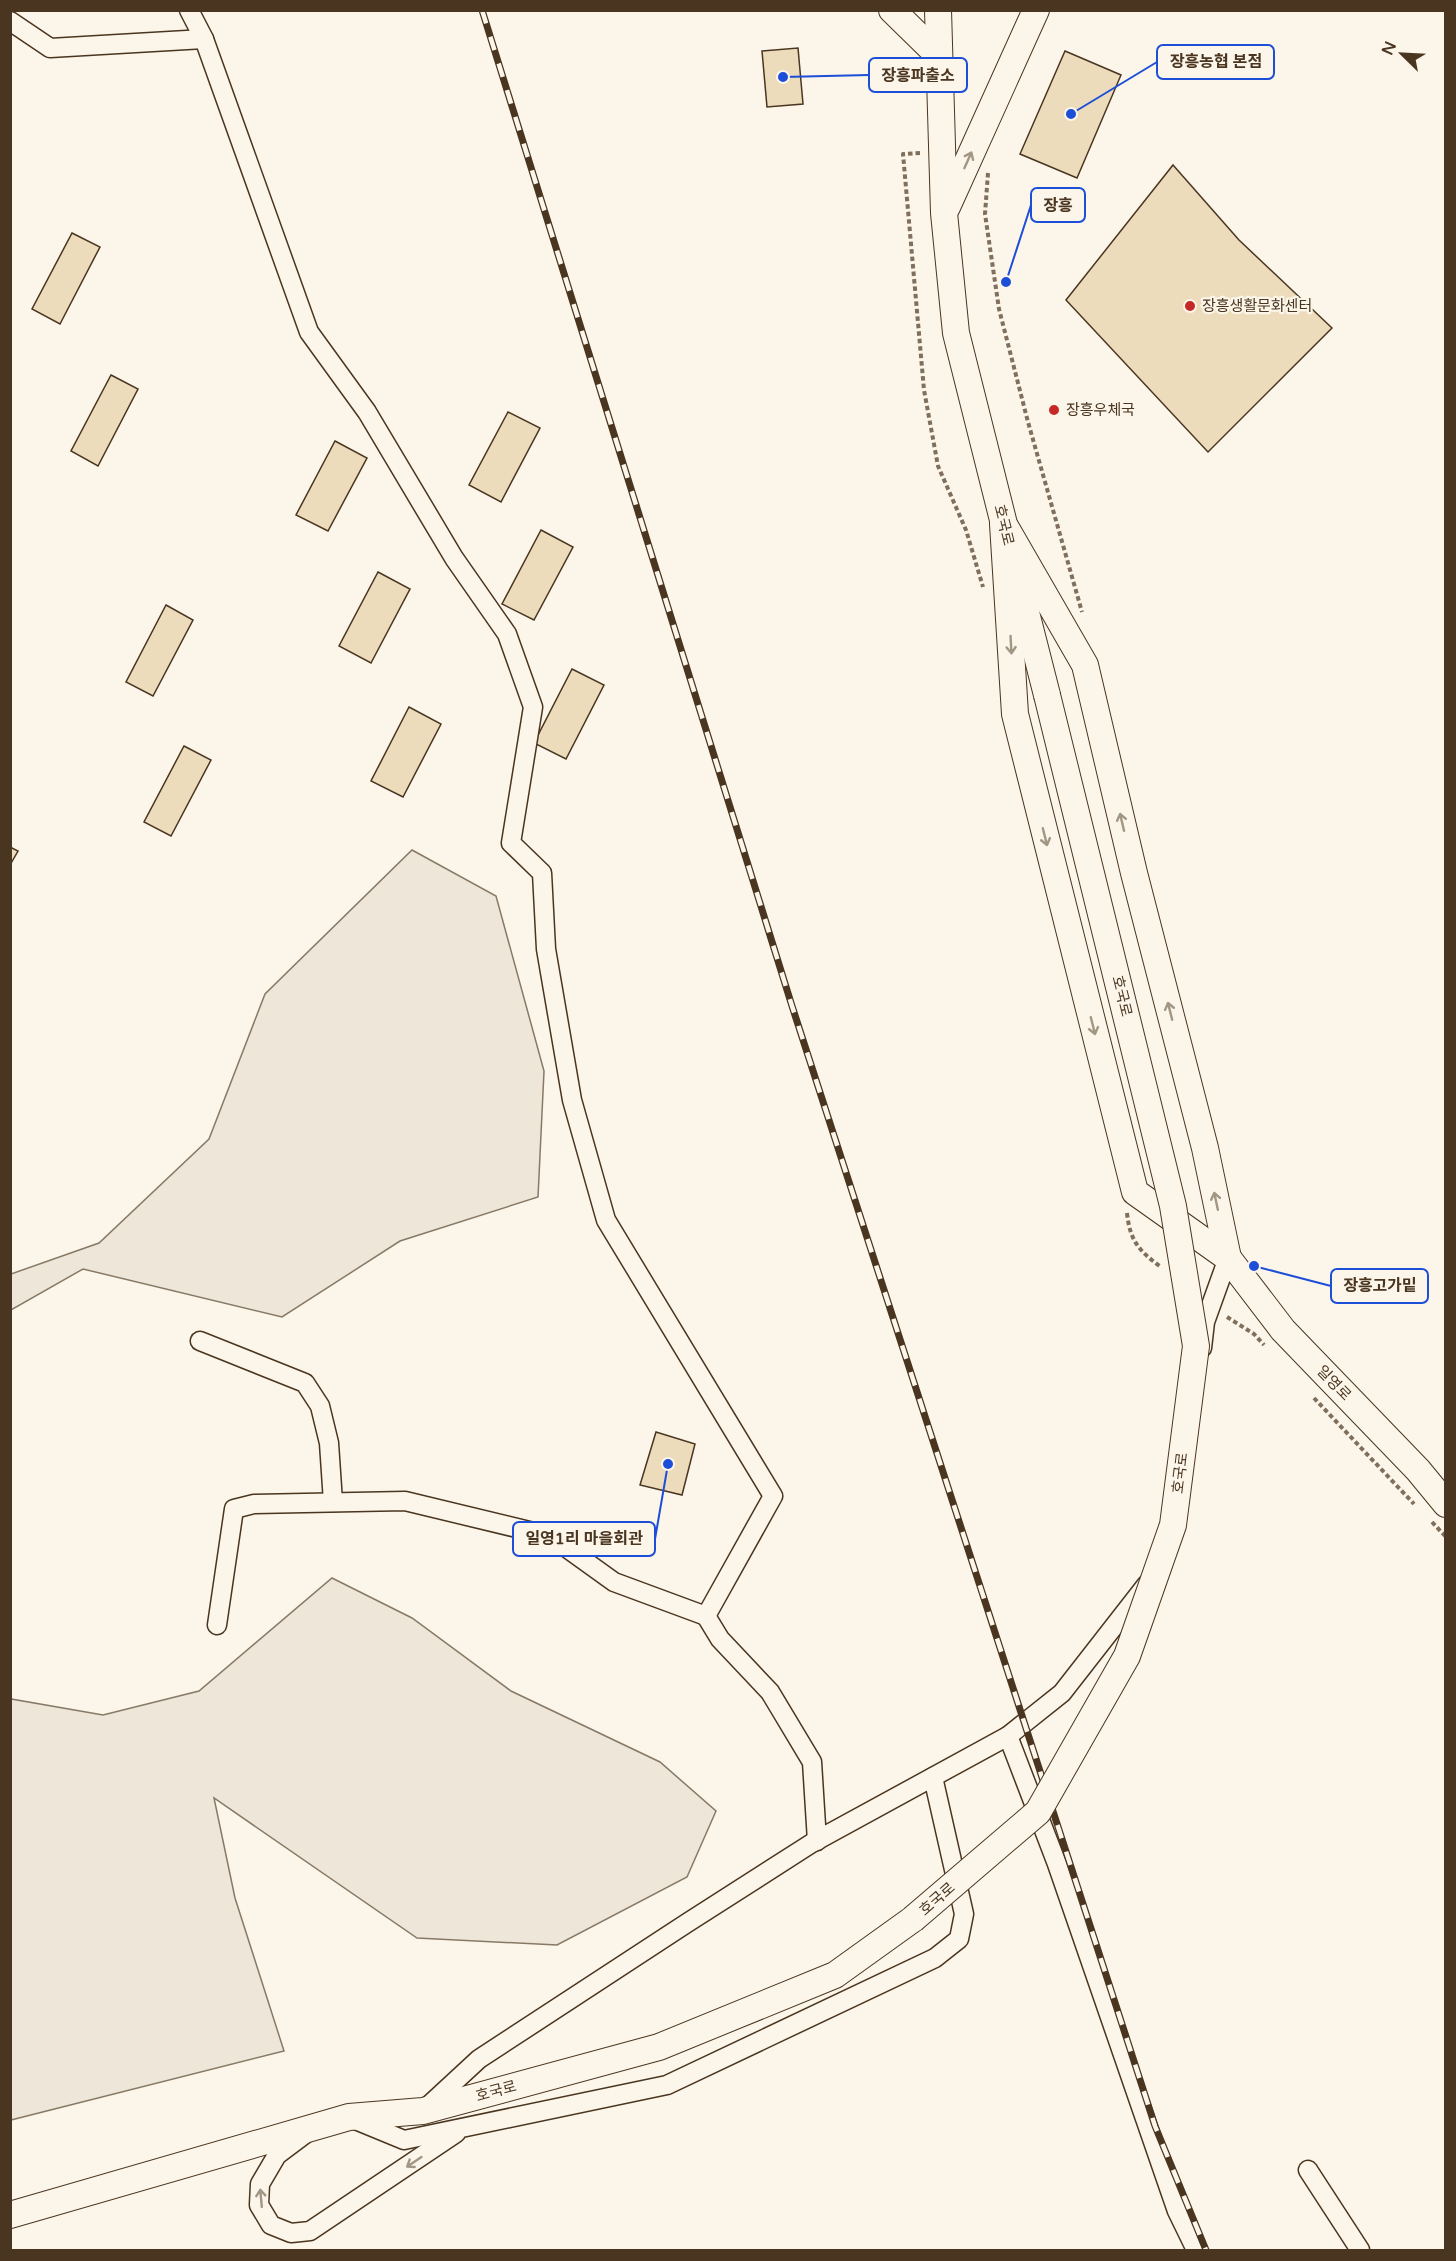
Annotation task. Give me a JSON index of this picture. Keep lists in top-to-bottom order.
{
  "streets": {
    "main road": ["호국로", "일영로"]
  },
  "places": [
    "장흥파출소",
    "장흥농협 본점",
    "장흥",
    "장흥생활문화센터",
    "장흥우체국",
    "장흥고가밑",
    "일영1리 마을회관"
  ],
  "north": "top left"
}
